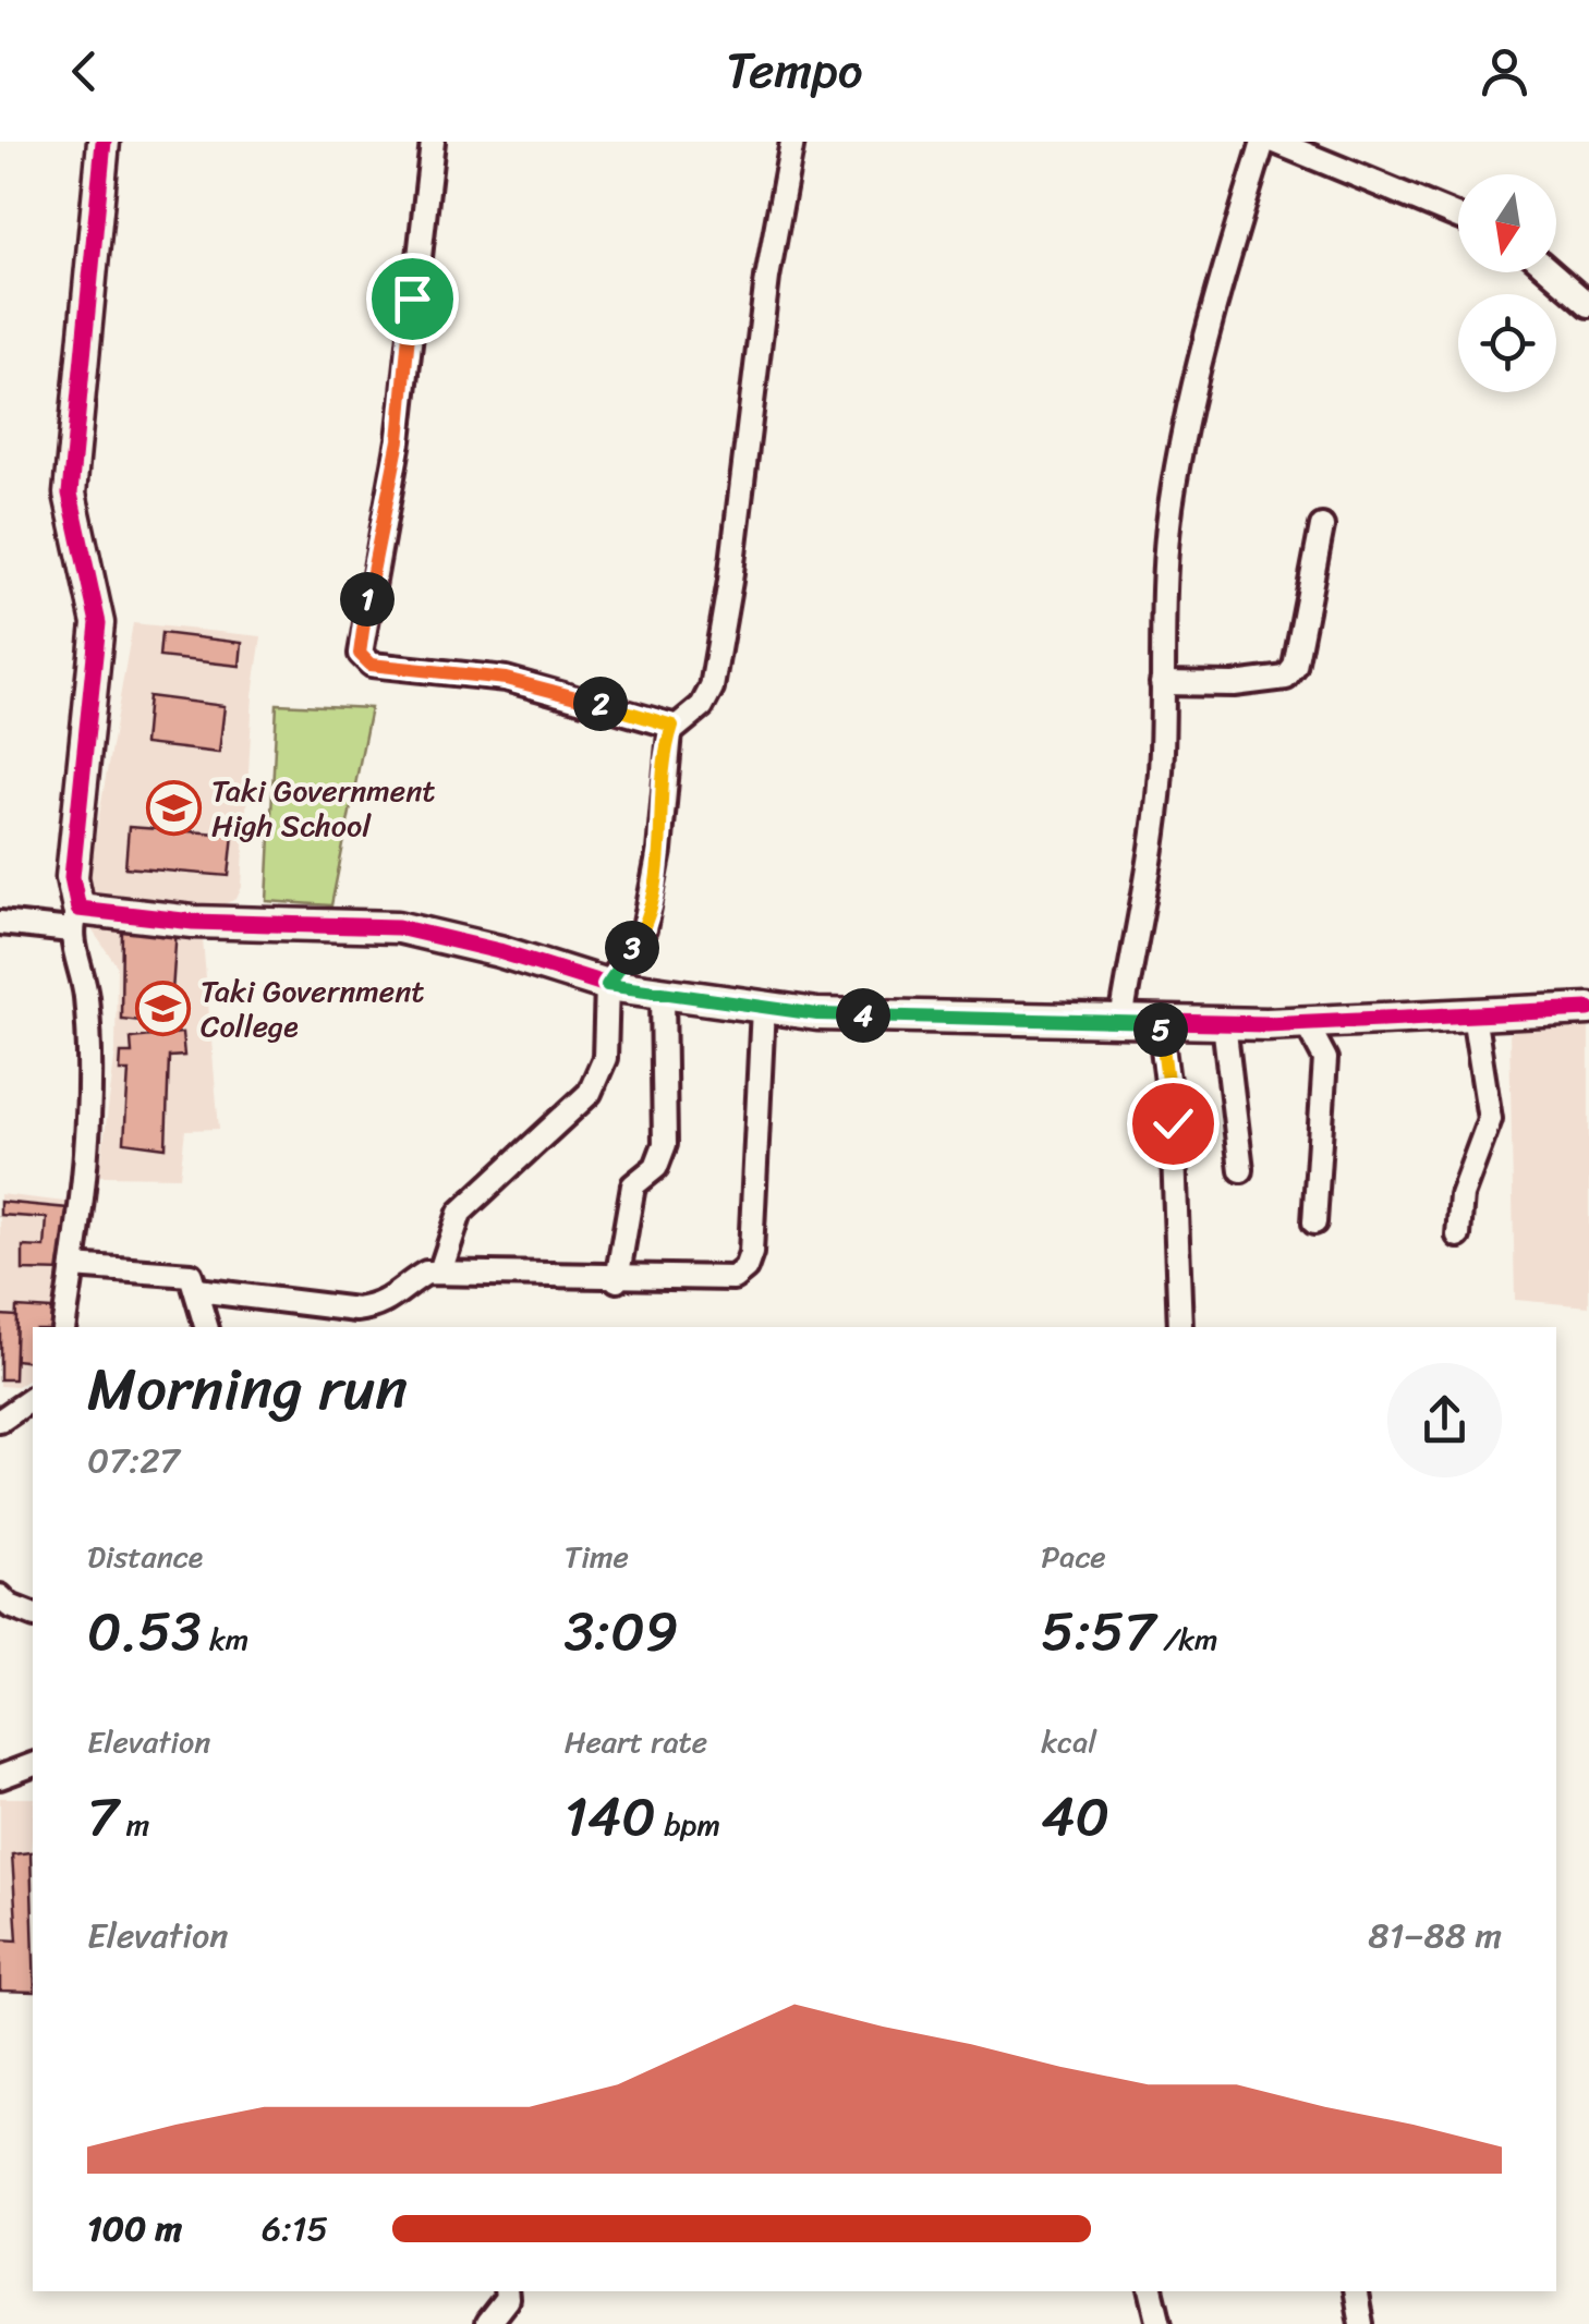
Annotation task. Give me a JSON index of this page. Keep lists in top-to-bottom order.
{
  "places": {
    "school or university": ["Taki Government High School", "Taki Government College"]
  },
  "north": "bottom",
  "page": {
    "header": "Tempo",
    "pins": [
      "1",
      "2",
      "3",
      "4",
      "5"
    ],
    "heading": ["Morning run", "07:27"],
    "stats": [
      ["Distance", "0.53 km"],
      ["Time", "3:09"],
      ["Pace", "5:57 /km"],
      ["Elevation", "7 m"],
      ["Heart rate", "140 bpm"],
      ["kcal", "40"]
    ],
    "chart": ["Elevation", "81–88 m"],
    "list": [
      {
        "name": "100 m",
        "note": "6:15"
      }
    ]
  }
}
